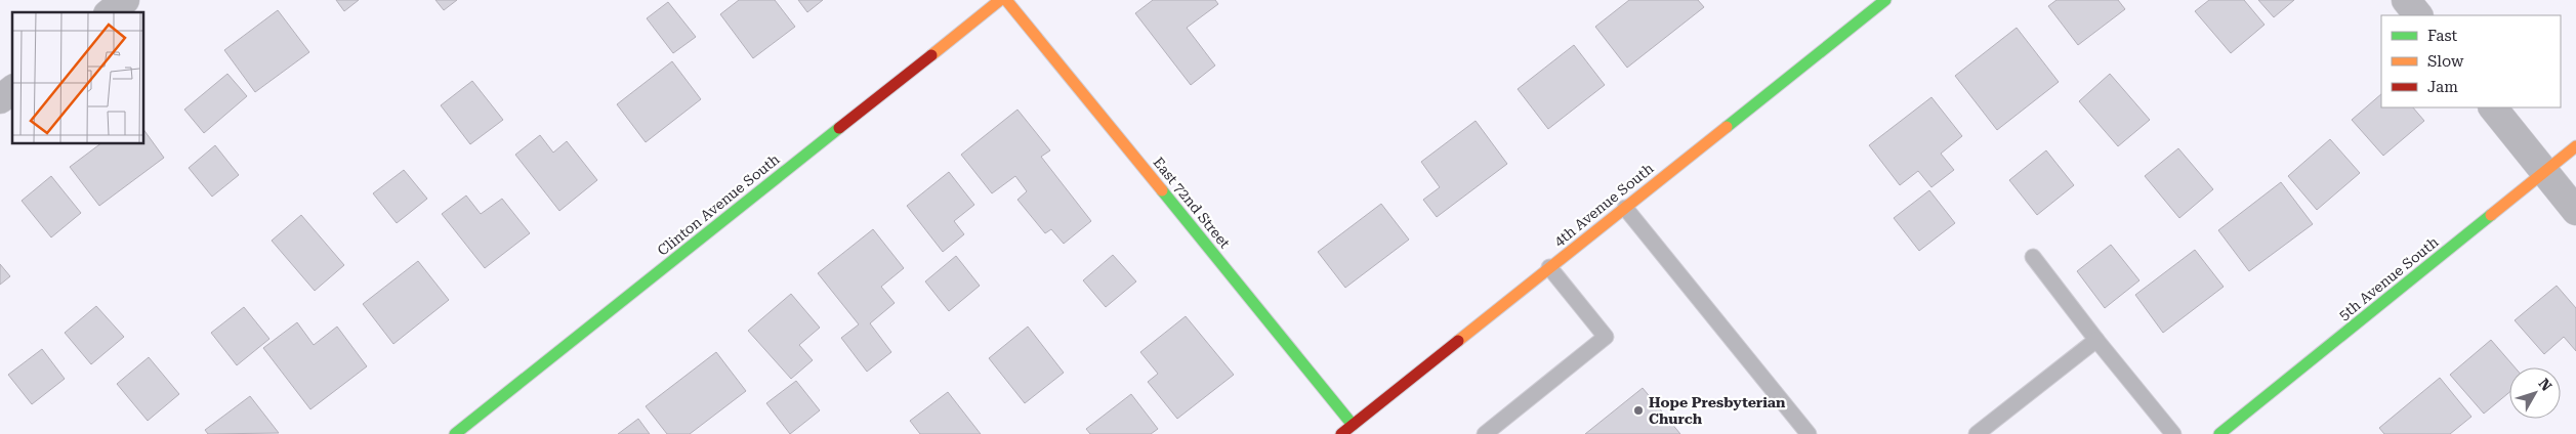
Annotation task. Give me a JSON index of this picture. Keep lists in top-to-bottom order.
{
  "streets": {
    "street": [
      "East 72nd Street",
      "Clinton Avenue South",
      "4th Avenue South",
      "5th Avenue South"
    ]
  },
  "crossings": [
    ["East 72nd Street", "4th Avenue South"]
  ],
  "places": ["Hope Presbyterian Church"],
  "legend": ["Fast", "Slow", "Jam"],
  "north": "top right"
}
